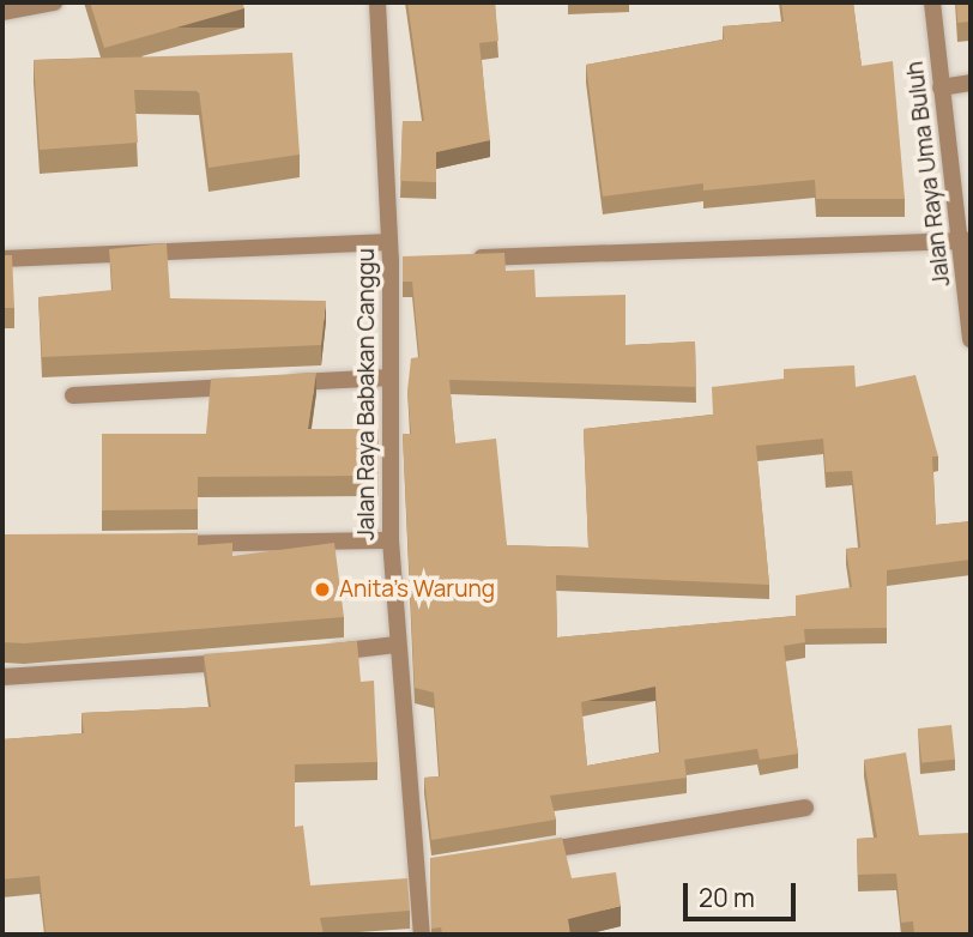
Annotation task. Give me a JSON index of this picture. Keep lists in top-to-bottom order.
{
  "streets": {
    "street": ["Jalan Raya Uma Buluh", "Jalan Raya Babakan Canggu"]
  },
  "places": ["Anita’s Warung"],
  "scale_bar": "20 m"
}
